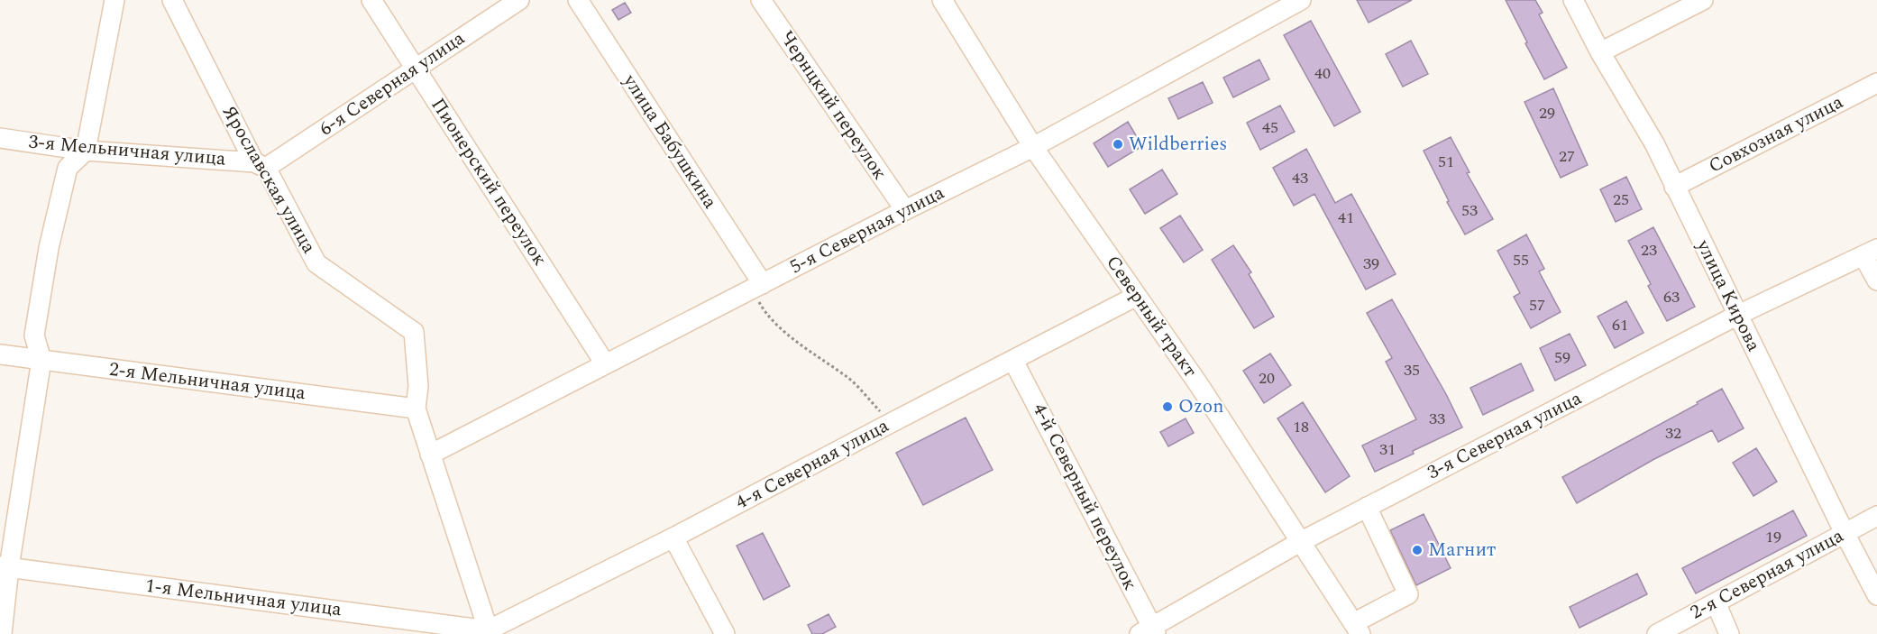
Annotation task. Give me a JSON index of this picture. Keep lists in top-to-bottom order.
{
  "streets": {
    "street": [
      "6-я Северная улица",
      "Чернцкий переулок",
      "Совхозная улица",
      "улица Бабушкина",
      "3-я Мельничная улица",
      "Ярославская улица",
      "Пионерский переулок",
      "5-я Северная улица",
      "улица Кирова",
      "Северный тракт",
      "2-я Мельничная улица",
      "3-я Северная улица",
      "4-я Северная улица",
      "4-й Северный переулок",
      "2-я Северная улица",
      "1-я Мельничная улица"
    ]
  },
  "crossings": [
    ["6-я Северная улица", "3-я Мельничная улица"],
    ["6-я Северная улица", "Ярославская улица"],
    ["6-я Северная улица", "Пионерский переулок"],
    ["Чернцкий переулок", "5-я Северная улица"],
    ["Совхозная улица", "улица Кирова"],
    ["улица Бабушкина", "5-я Северная улица"],
    ["3-я Мельничная улица", "Ярославская улица"],
    ["Ярославская улица", "5-я Северная улица"],
    ["Ярославская улица", "2-я Мельничная улица"],
    ["Ярославская улица", "4-я Северная улица"],
    ["Ярославская улица", "1-я Мельничная улица"],
    ["Пионерский переулок", "5-я Северная улица"],
    ["5-я Северная улица", "Северный тракт"],
    ["улица Кирова", "3-я Северная улица"],
    ["улица Кирова", "2-я Северная улица"],
    ["Северный тракт", "3-я Северная улица"],
    ["Северный тракт", "4-я Северная улица"],
    ["3-я Северная улица", "4-й Северный переулок"],
    ["4-я Северная улица", "4-й Северный переулок"],
    ["4-я Северная улица", "1-я Мельничная улица"]
  ],
  "places": ["Wildberries", "Ozon", "Магнит"],
  "house_numbers": [
    "40",
    "29",
    "45",
    "27",
    "51",
    "43",
    "25",
    "53",
    "41",
    "23",
    "55",
    "39",
    "63",
    "57",
    "61",
    "59",
    "35",
    "20",
    "33",
    "18",
    "32",
    "31",
    "19"
  ]
}
